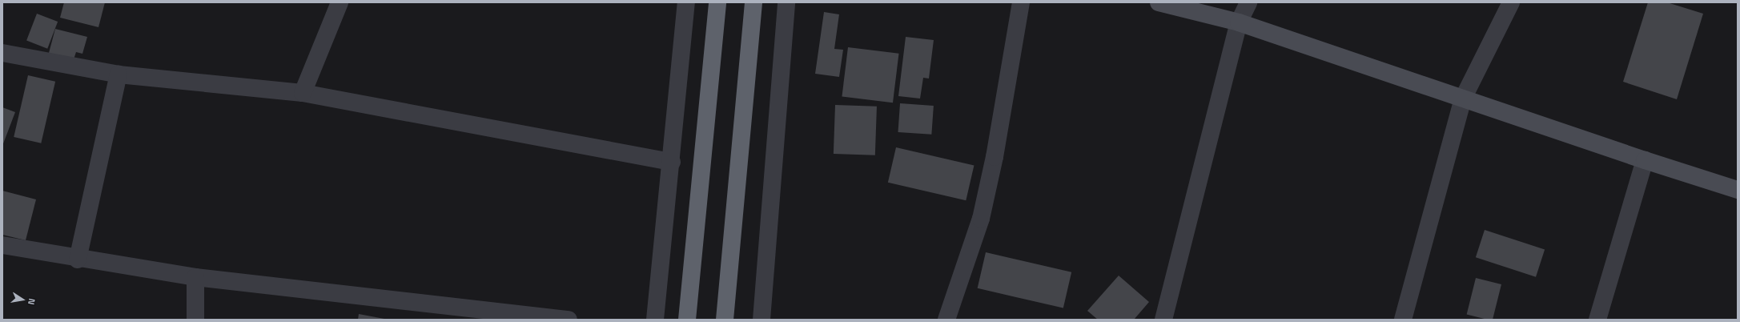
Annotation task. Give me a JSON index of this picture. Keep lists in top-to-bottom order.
{
  "north": "right"
}
